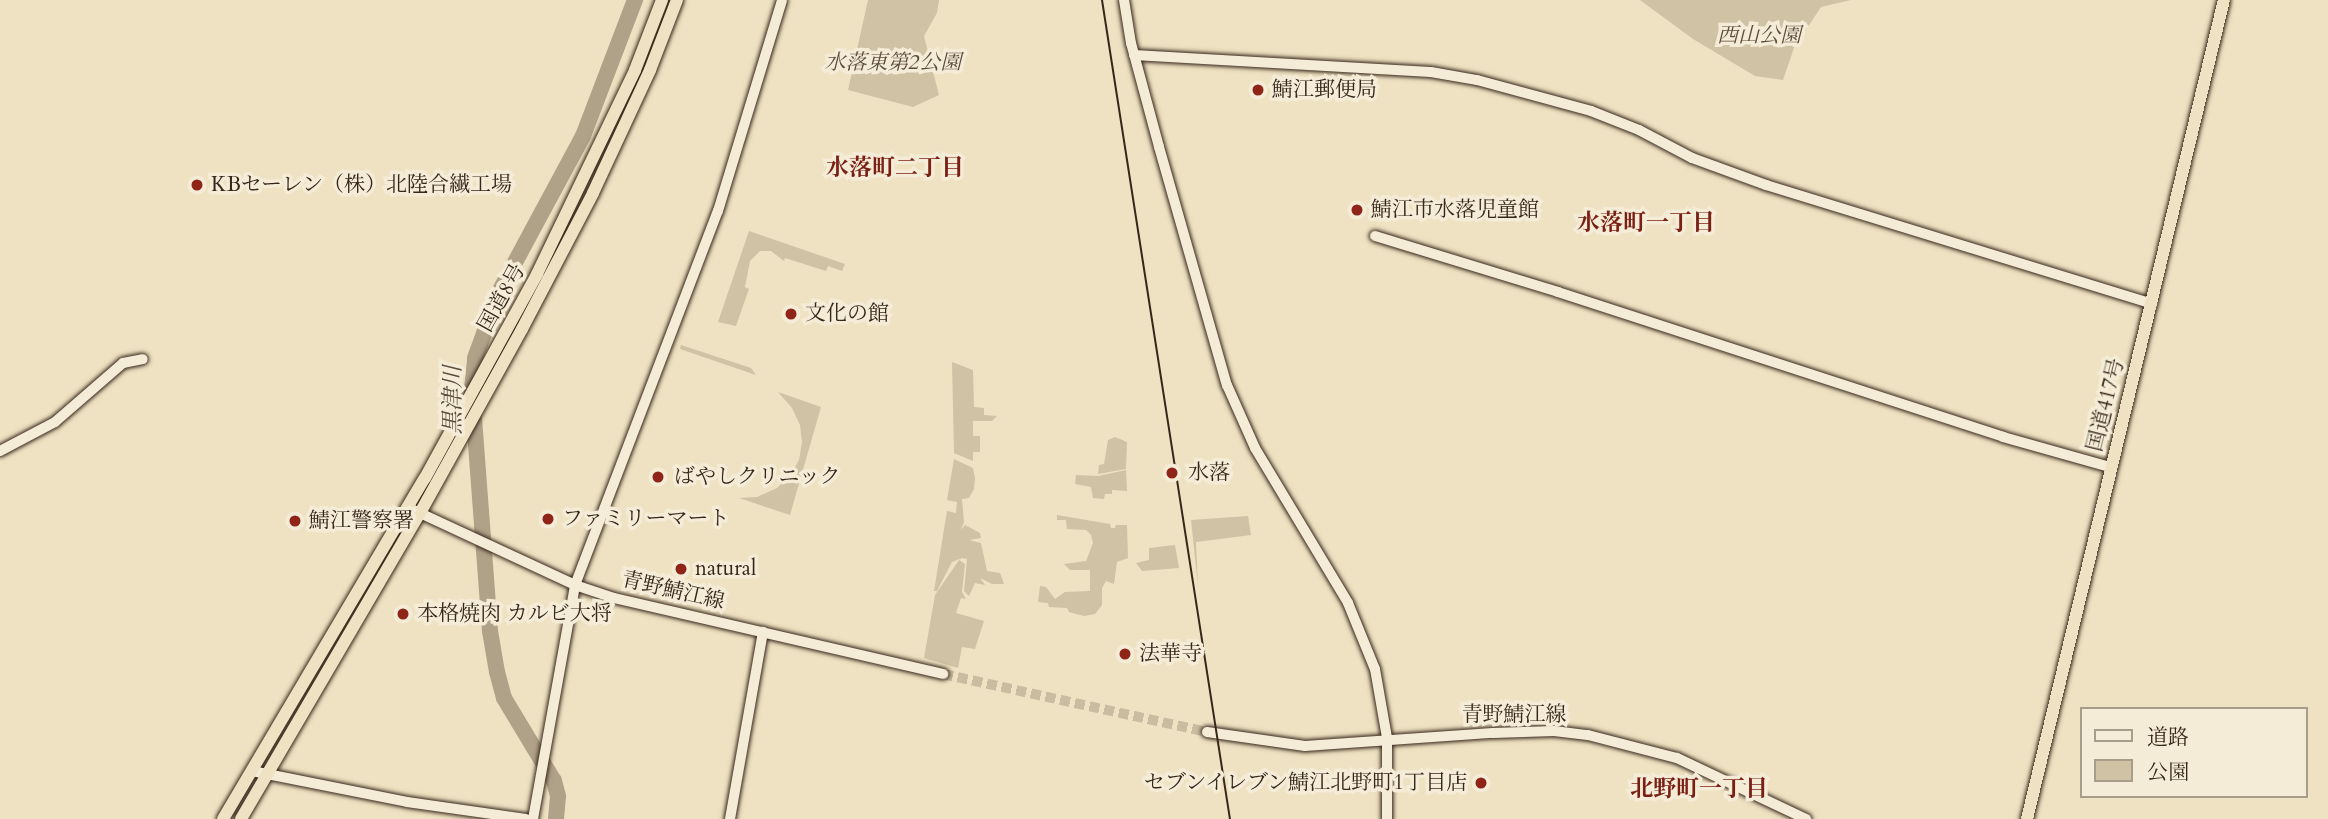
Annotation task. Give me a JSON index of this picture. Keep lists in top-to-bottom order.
{
  "streets": {
    "highway": ["国道8号", "国道417号"],
    "street": ["青野鯖江線"]
  },
  "crossings": [
    ["国道8号", "青野鯖江線"]
  ],
  "districts": ["水落町二丁目", "水落町一丁目", "北野町一丁目"],
  "water": ["黒津川"],
  "parks": ["西山公園", "水落東第2公園"],
  "places": [
    "鯖江郵便局",
    "KBセーレン（株）北陸合繊工場",
    "鯖江市水落児童館",
    "文化の館",
    "水落",
    "ばやしクリニック",
    "ファミリーマート",
    "鯖江警察署",
    "natural",
    "本格焼肉 カルビ大将",
    "法華寺",
    "セブンイレブン鯖江北野町1丁目店"
  ],
  "legend": ["道路", "公園"]
}
